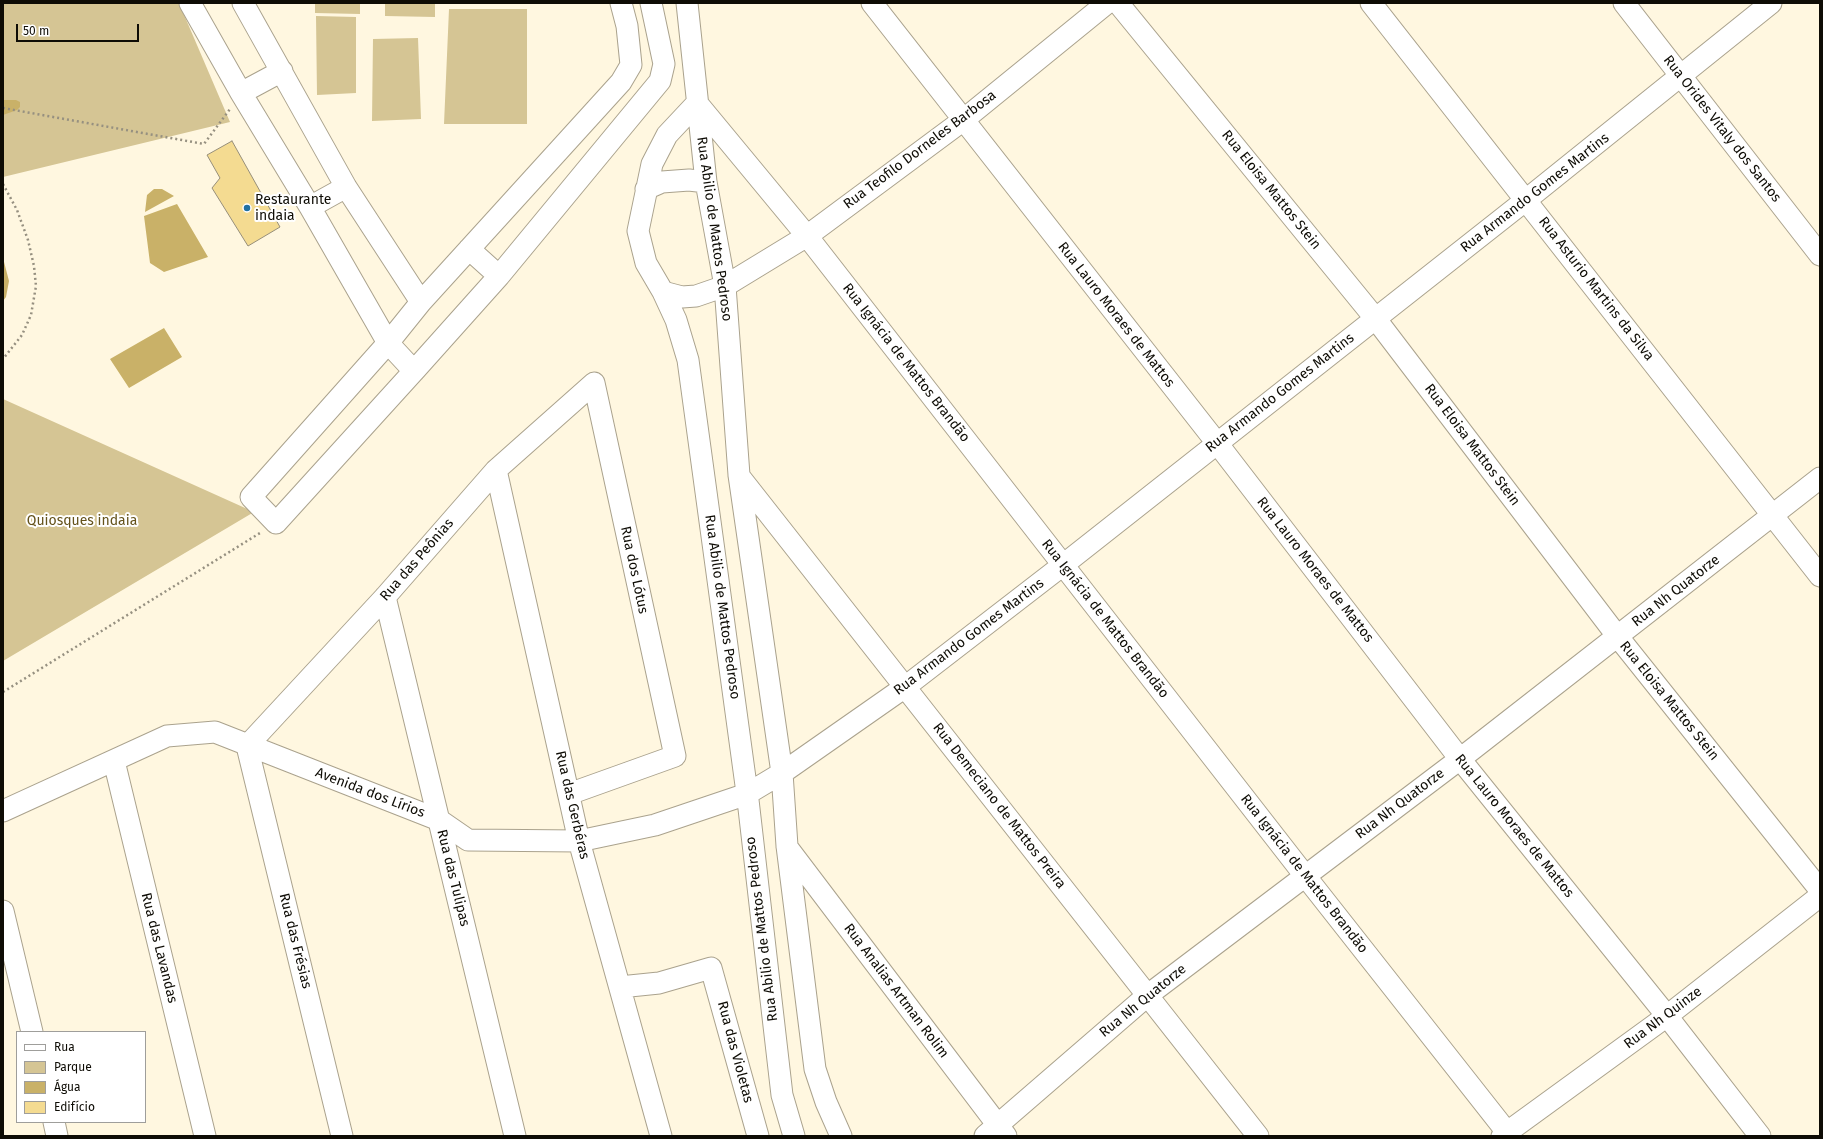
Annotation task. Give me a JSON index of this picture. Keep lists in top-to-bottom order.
{
  "streets": {
    "street": [
      "Rua Orides Vitaly dos Santos",
      "Rua Teofilo Dorneles Barbosa",
      "Rua Eloisa Mattos Stein",
      "Rua Armando Gomes Martins",
      "Rua Abilio de Mattos Pedroso",
      "Rua Asturio Martins da Silva",
      "Rua Lauro Moraes de Mattos",
      "Rua Ignácia de Mattos Brandão",
      "Rua das Peônias",
      "Rua dos Lótus",
      "Rua Nh Quatorze",
      "Avenida dos Lírios",
      "Rua das Gerbéras",
      "Rua Demeciano de Mattos Preira",
      "Rua das Tulipas",
      "Rua das Frésias",
      "Rua das Lavandas",
      "Rua Analias Artman Rolim",
      "Rua Nh Quinze",
      "Rua das Violetas"
    ]
  },
  "crossings": [
    ["Rua Orides Vitaly dos Santos", "Rua Armando Gomes Martins"],
    ["Rua Teofilo Dorneles Barbosa", "Rua Abilio de Mattos Pedroso"],
    ["Rua Teofilo Dorneles Barbosa", "Rua Lauro Moraes de Mattos"],
    ["Rua Teofilo Dorneles Barbosa", "Rua Ignácia de Mattos Brandão"],
    ["Rua Eloisa Mattos Stein", "Rua Armando Gomes Martins"],
    ["Rua Eloisa Mattos Stein", "Rua Nh Quatorze"],
    ["Rua Armando Gomes Martins", "Rua Abilio de Mattos Pedroso"],
    ["Rua Armando Gomes Martins", "Rua Asturio Martins da Silva"],
    ["Rua Armando Gomes Martins", "Rua Lauro Moraes de Mattos"],
    ["Rua Armando Gomes Martins", "Rua Ignácia de Mattos Brandão"],
    ["Rua Armando Gomes Martins", "Avenida dos Lírios"],
    ["Rua Armando Gomes Martins", "Rua Demeciano de Mattos Preira"],
    ["Rua Abilio de Mattos Pedroso", "Rua Ignácia de Mattos Brandão"],
    ["Rua Abilio de Mattos Pedroso", "Avenida dos Lírios"],
    ["Rua Abilio de Mattos Pedroso", "Rua Demeciano de Mattos Preira"],
    ["Rua Abilio de Mattos Pedroso", "Rua Analias Artman Rolim"],
    ["Rua Asturio Martins da Silva", "Rua Nh Quatorze"],
    ["Rua Lauro Moraes de Mattos", "Rua Nh Quatorze"],
    ["Rua Lauro Moraes de Mattos", "Rua Nh Quinze"],
    ["Rua Ignácia de Mattos Brandão", "Rua Nh Quatorze"],
    ["Rua Ignácia de Mattos Brandão", "Rua Nh Quinze"],
    ["Rua das Peônias", "Rua dos Lótus"],
    ["Rua das Peônias", "Avenida dos Lírios"],
    ["Rua das Peônias", "Rua das Gerbéras"],
    ["Rua das Peônias", "Rua das Tulipas"],
    ["Rua das Peônias", "Rua das Frésias"],
    ["Rua dos Lótus", "Rua das Gerbéras"],
    ["Rua Nh Quatorze", "Rua Demeciano de Mattos Preira"],
    ["Rua Nh Quatorze", "Rua Analias Artman Rolim"],
    ["Avenida dos Lírios", "Rua das Gerbéras"],
    ["Avenida dos Lírios", "Rua das Tulipas"],
    ["Avenida dos Lírios", "Rua das Frésias"],
    ["Avenida dos Lírios", "Rua das Lavandas"],
    ["Rua das Gerbéras", "Rua das Violetas"]
  ],
  "parks": ["Quiosques indaia"],
  "places": ["Restaurante indaia"],
  "legend": [
    "Rua",
    "Parque",
    "Água",
    "Edifício"
  ],
  "scale_bar": "50 m"
}
